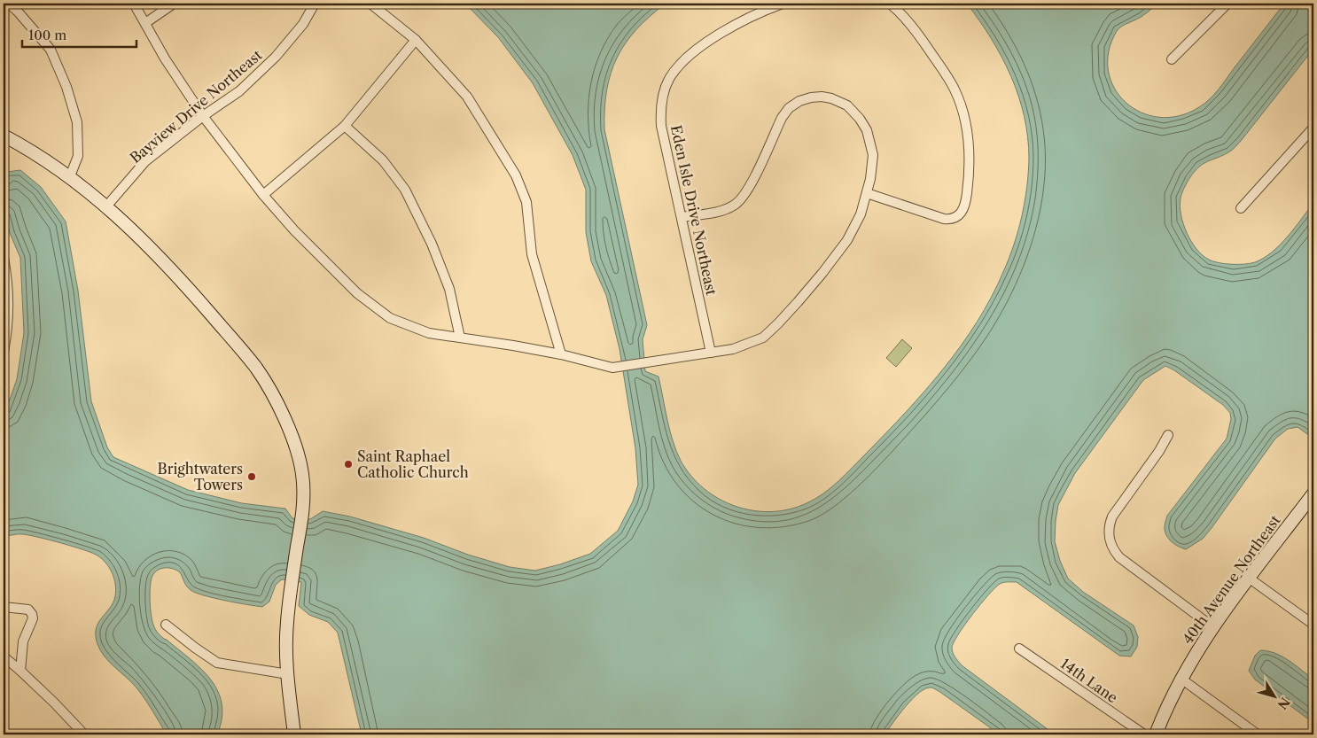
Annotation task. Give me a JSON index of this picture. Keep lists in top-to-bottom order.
{
  "streets": {
    "street": [
      "Bayview Drive Northeast",
      "Eden Isle Drive Northeast",
      "40th Avenue Northeast",
      "14th Lane"
    ]
  },
  "places": ["Saint Raphael Catholic Church", "Brightwaters Towers"],
  "scale_bar": "100 m",
  "north": "bottom right"
}
